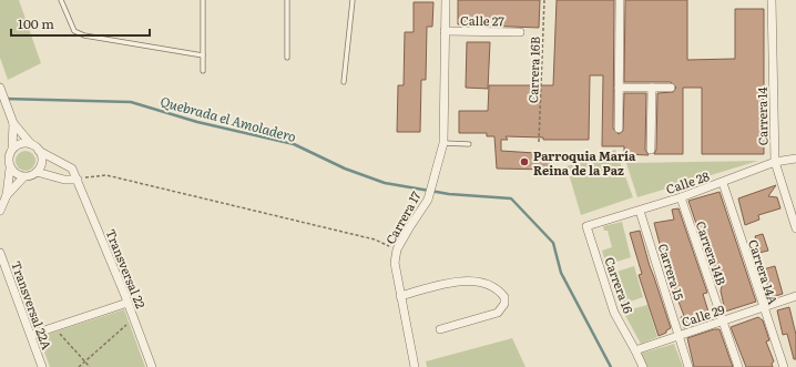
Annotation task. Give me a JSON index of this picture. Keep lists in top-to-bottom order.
{
  "streets": {
    "street": [
      "Calle 27",
      "Carrera 14",
      "Calle 28",
      "Carrera 17",
      "Carrera 14B",
      "Transversal 22",
      "Carrera 15",
      "Carrera 14A",
      "Carrera 16",
      "Transversal 22A",
      "Calle 29"
    ],
    "path": ["Carrera 16B"]
  },
  "crossings": [
    ["Calle 27", "Carrera 17"],
    ["Carrera 14", "Calle 28"],
    ["Calle 28", "Carrera 14B"],
    ["Calle 28", "Carrera 15"],
    ["Calle 28", "Carrera 14A"],
    ["Calle 28", "Carrera 16"],
    ["Carrera 14B", "Calle 29"],
    ["Carrera 15", "Calle 29"],
    ["Carrera 14A", "Calle 29"],
    ["Carrera 16", "Calle 29"]
  ],
  "water": ["Quebrada el Amoladero"],
  "places": ["Parroquia María Reina de la Paz"],
  "scale_bar": "100 m"
}
